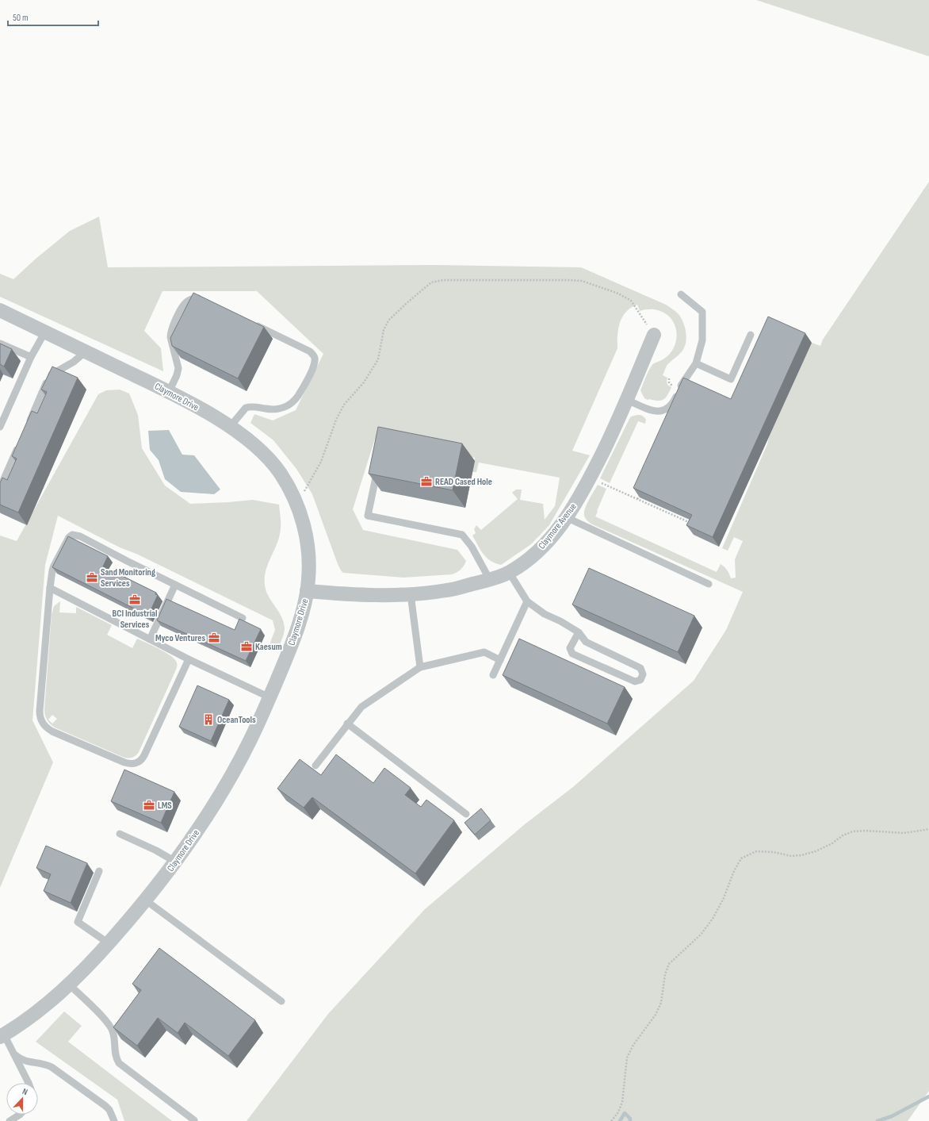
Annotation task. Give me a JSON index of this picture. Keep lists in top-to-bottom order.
{
  "streets": {
    "street": ["Claymore Drive", "Claymore Avenue"]
  },
  "crossings": [
    ["Claymore Drive", "Claymore Avenue"]
  ],
  "places": {
    "office": [
      "READ Cased Hole",
      "Sand Monitoring Services",
      "BCI Industrial Services",
      "Myco Ventures",
      "Kaesum",
      "LMS"
    ],
    "building": ["OceanTools"]
  },
  "scale_bar": "50 m",
  "north": "top"
}
